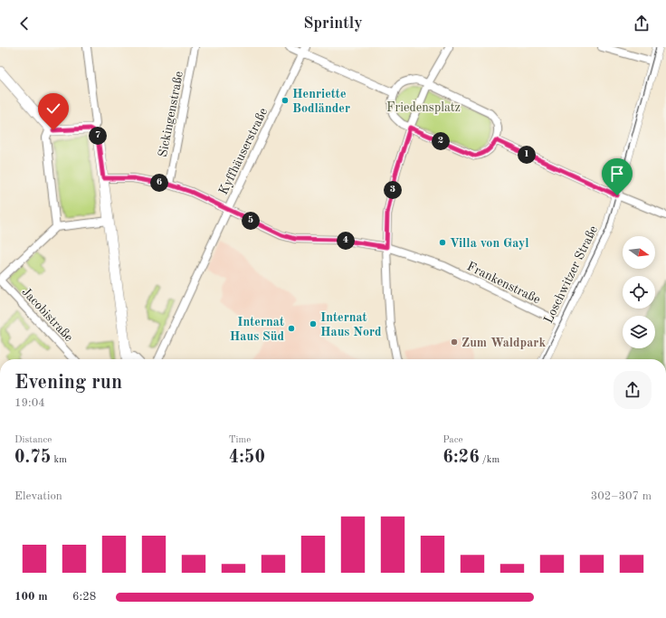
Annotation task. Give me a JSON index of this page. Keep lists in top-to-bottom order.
{
  "streets": {
    "street": [
      "Sickingenstraße",
      "Kyffhäuserstraße",
      "Loschwitzer Straße",
      "Frankenstraße",
      "Jacobistraße"
    ]
  },
  "crossings": [
    ["Sickingenstraße", "Frankenstraße"],
    ["Kyffhäuserstraße", "Frankenstraße"],
    ["Loschwitzer Straße", "Frankenstraße"]
  ],
  "parks": ["Friedensplatz"],
  "places": [
    "Henriette Bodländer",
    "Villa von Gayl",
    "Internat Haus Nord",
    "Internat Haus Süd",
    "Zum Waldpark"
  ],
  "north": "right",
  "page": {
    "header": "Sprintly",
    "pins": [
      "7",
      "2",
      "1",
      "6",
      "3",
      "5",
      "4"
    ],
    "heading": ["Evening run", "19:04"],
    "stats": [
      ["Distance", "0.75 km"],
      ["Time", "4:50"],
      ["Pace", "6:26 /km"]
    ],
    "chart": ["Elevation", "302–307 m"],
    "list": [
      {
        "name": "100 m",
        "note": "6:28"
      }
    ]
  }
}
